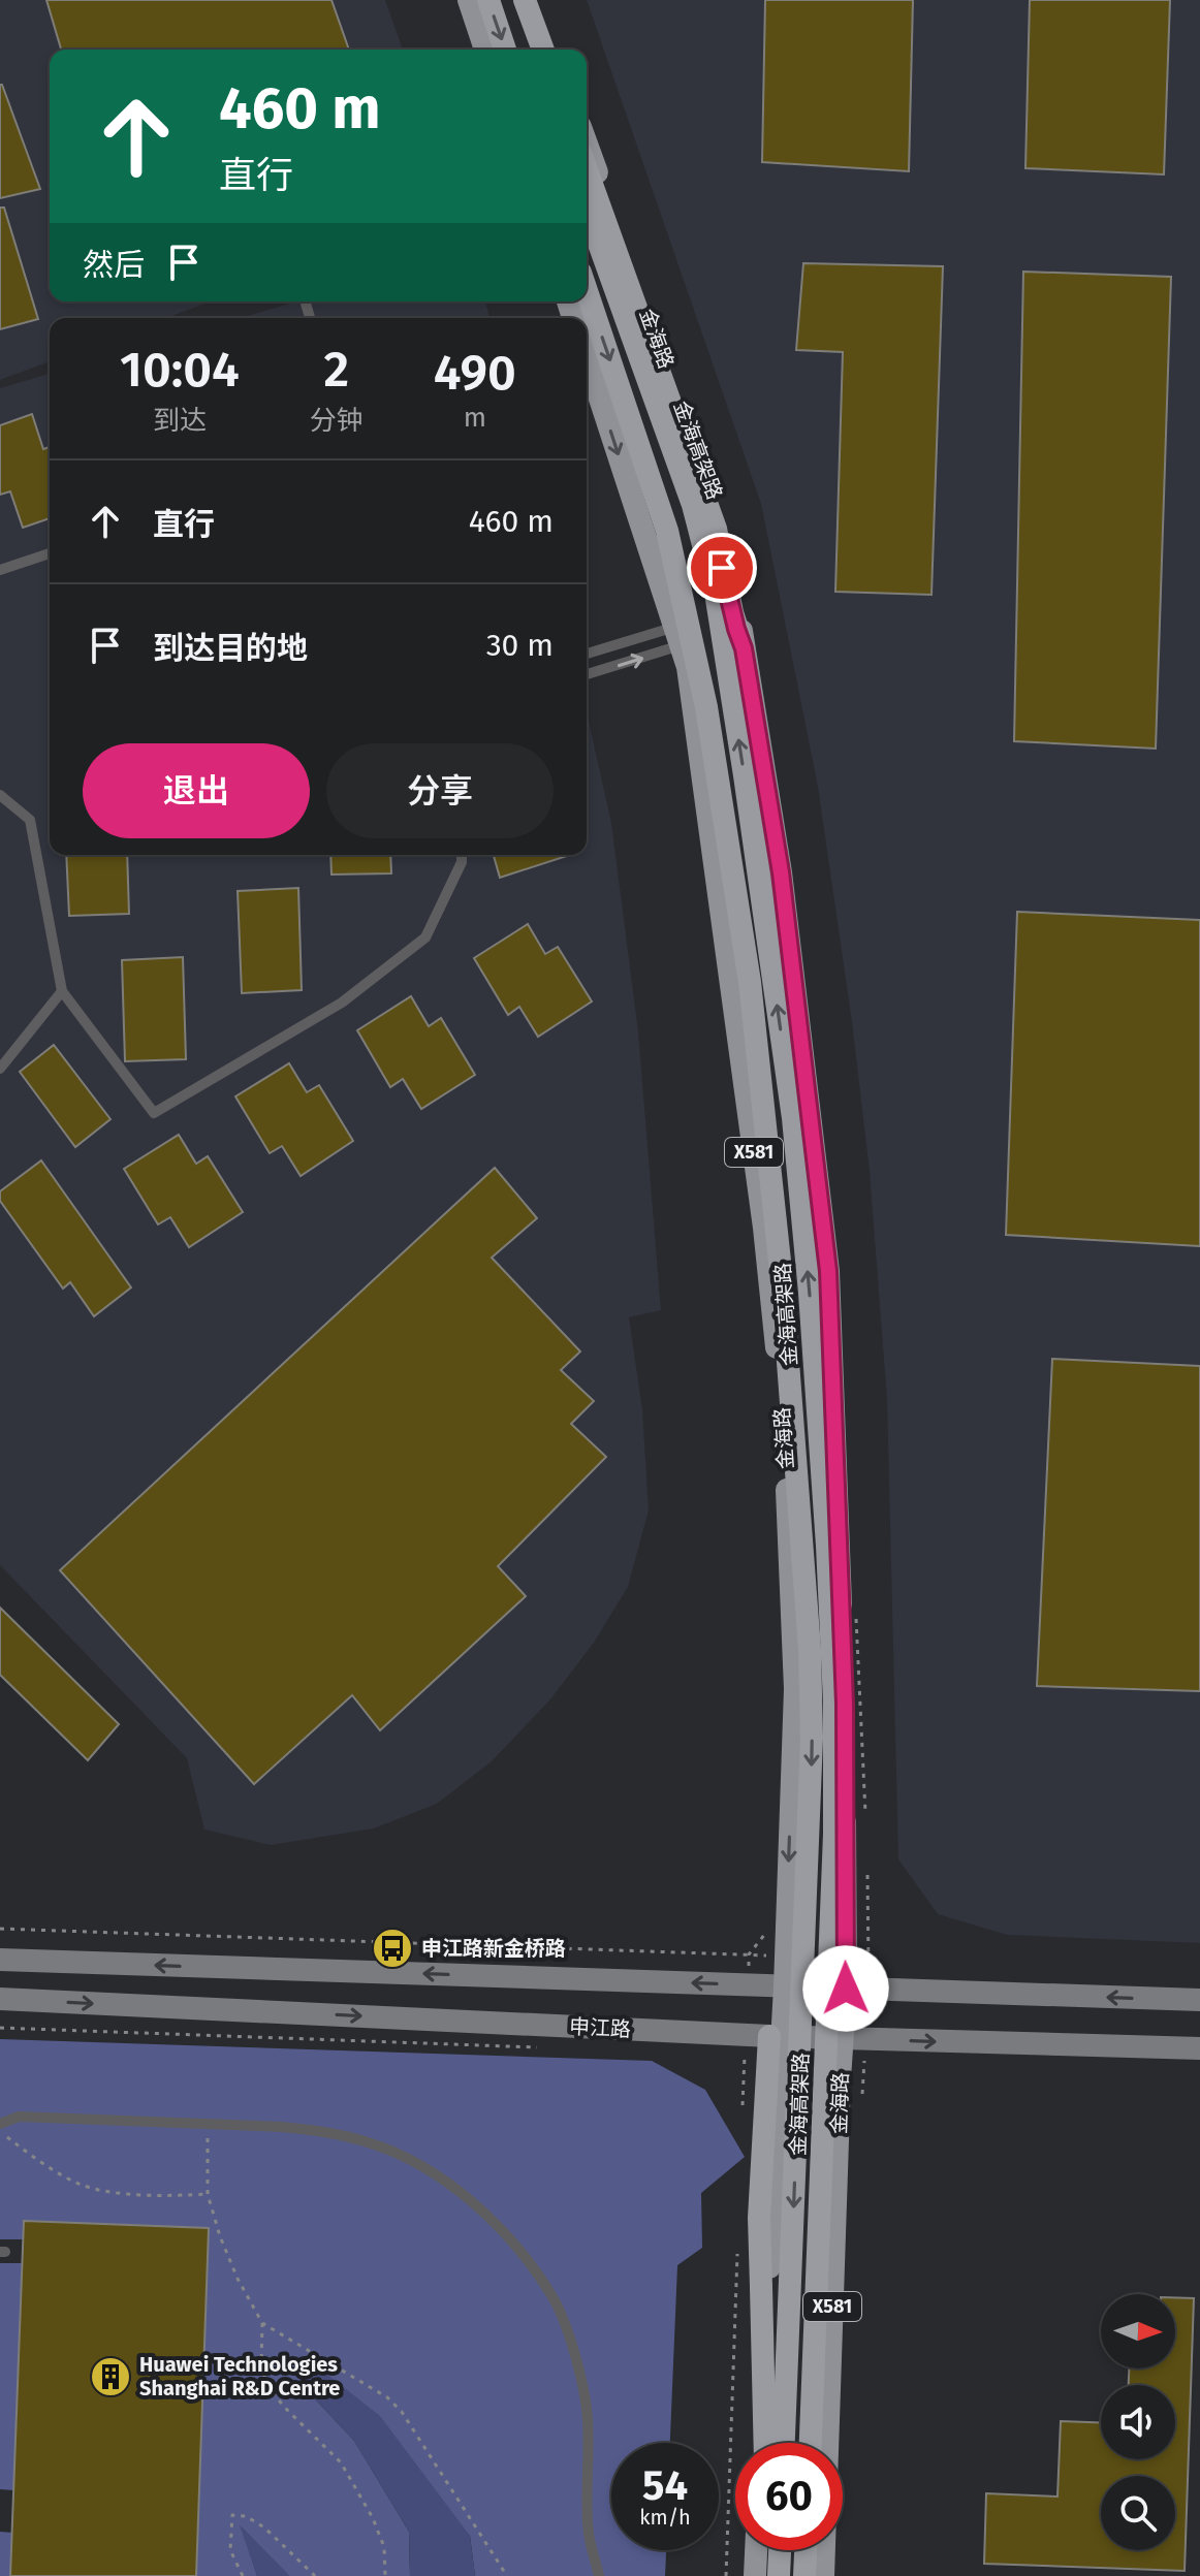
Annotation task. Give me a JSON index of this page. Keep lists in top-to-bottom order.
{
  "streets": {
    "highway": ["金海高架路"],
    "main road": ["金海路", "X581", "申江路"]
  },
  "crossings": [
    ["金海路", "申江路"]
  ],
  "places": {
    "bus stop": ["申江路新金桥路"],
    "building": ["Huawei Technologies Shanghai R&D Centre"]
  },
  "north": "right",
  "page": {
    "turn": ["460 m", "直行"],
    "then": "然后",
    "eta": [
      "10:04",
      "到达",
      "2",
      "分钟",
      "490",
      "m"
    ],
    "list": [
      {
        "name": "直行",
        "value": "460 m"
      },
      {
        "name": "到达目的地",
        "value": "30 m"
      }
    ],
    "buttons": ["退出", "分享"],
    "speed": "54 km/h",
    "limit": "60"
  }
}
